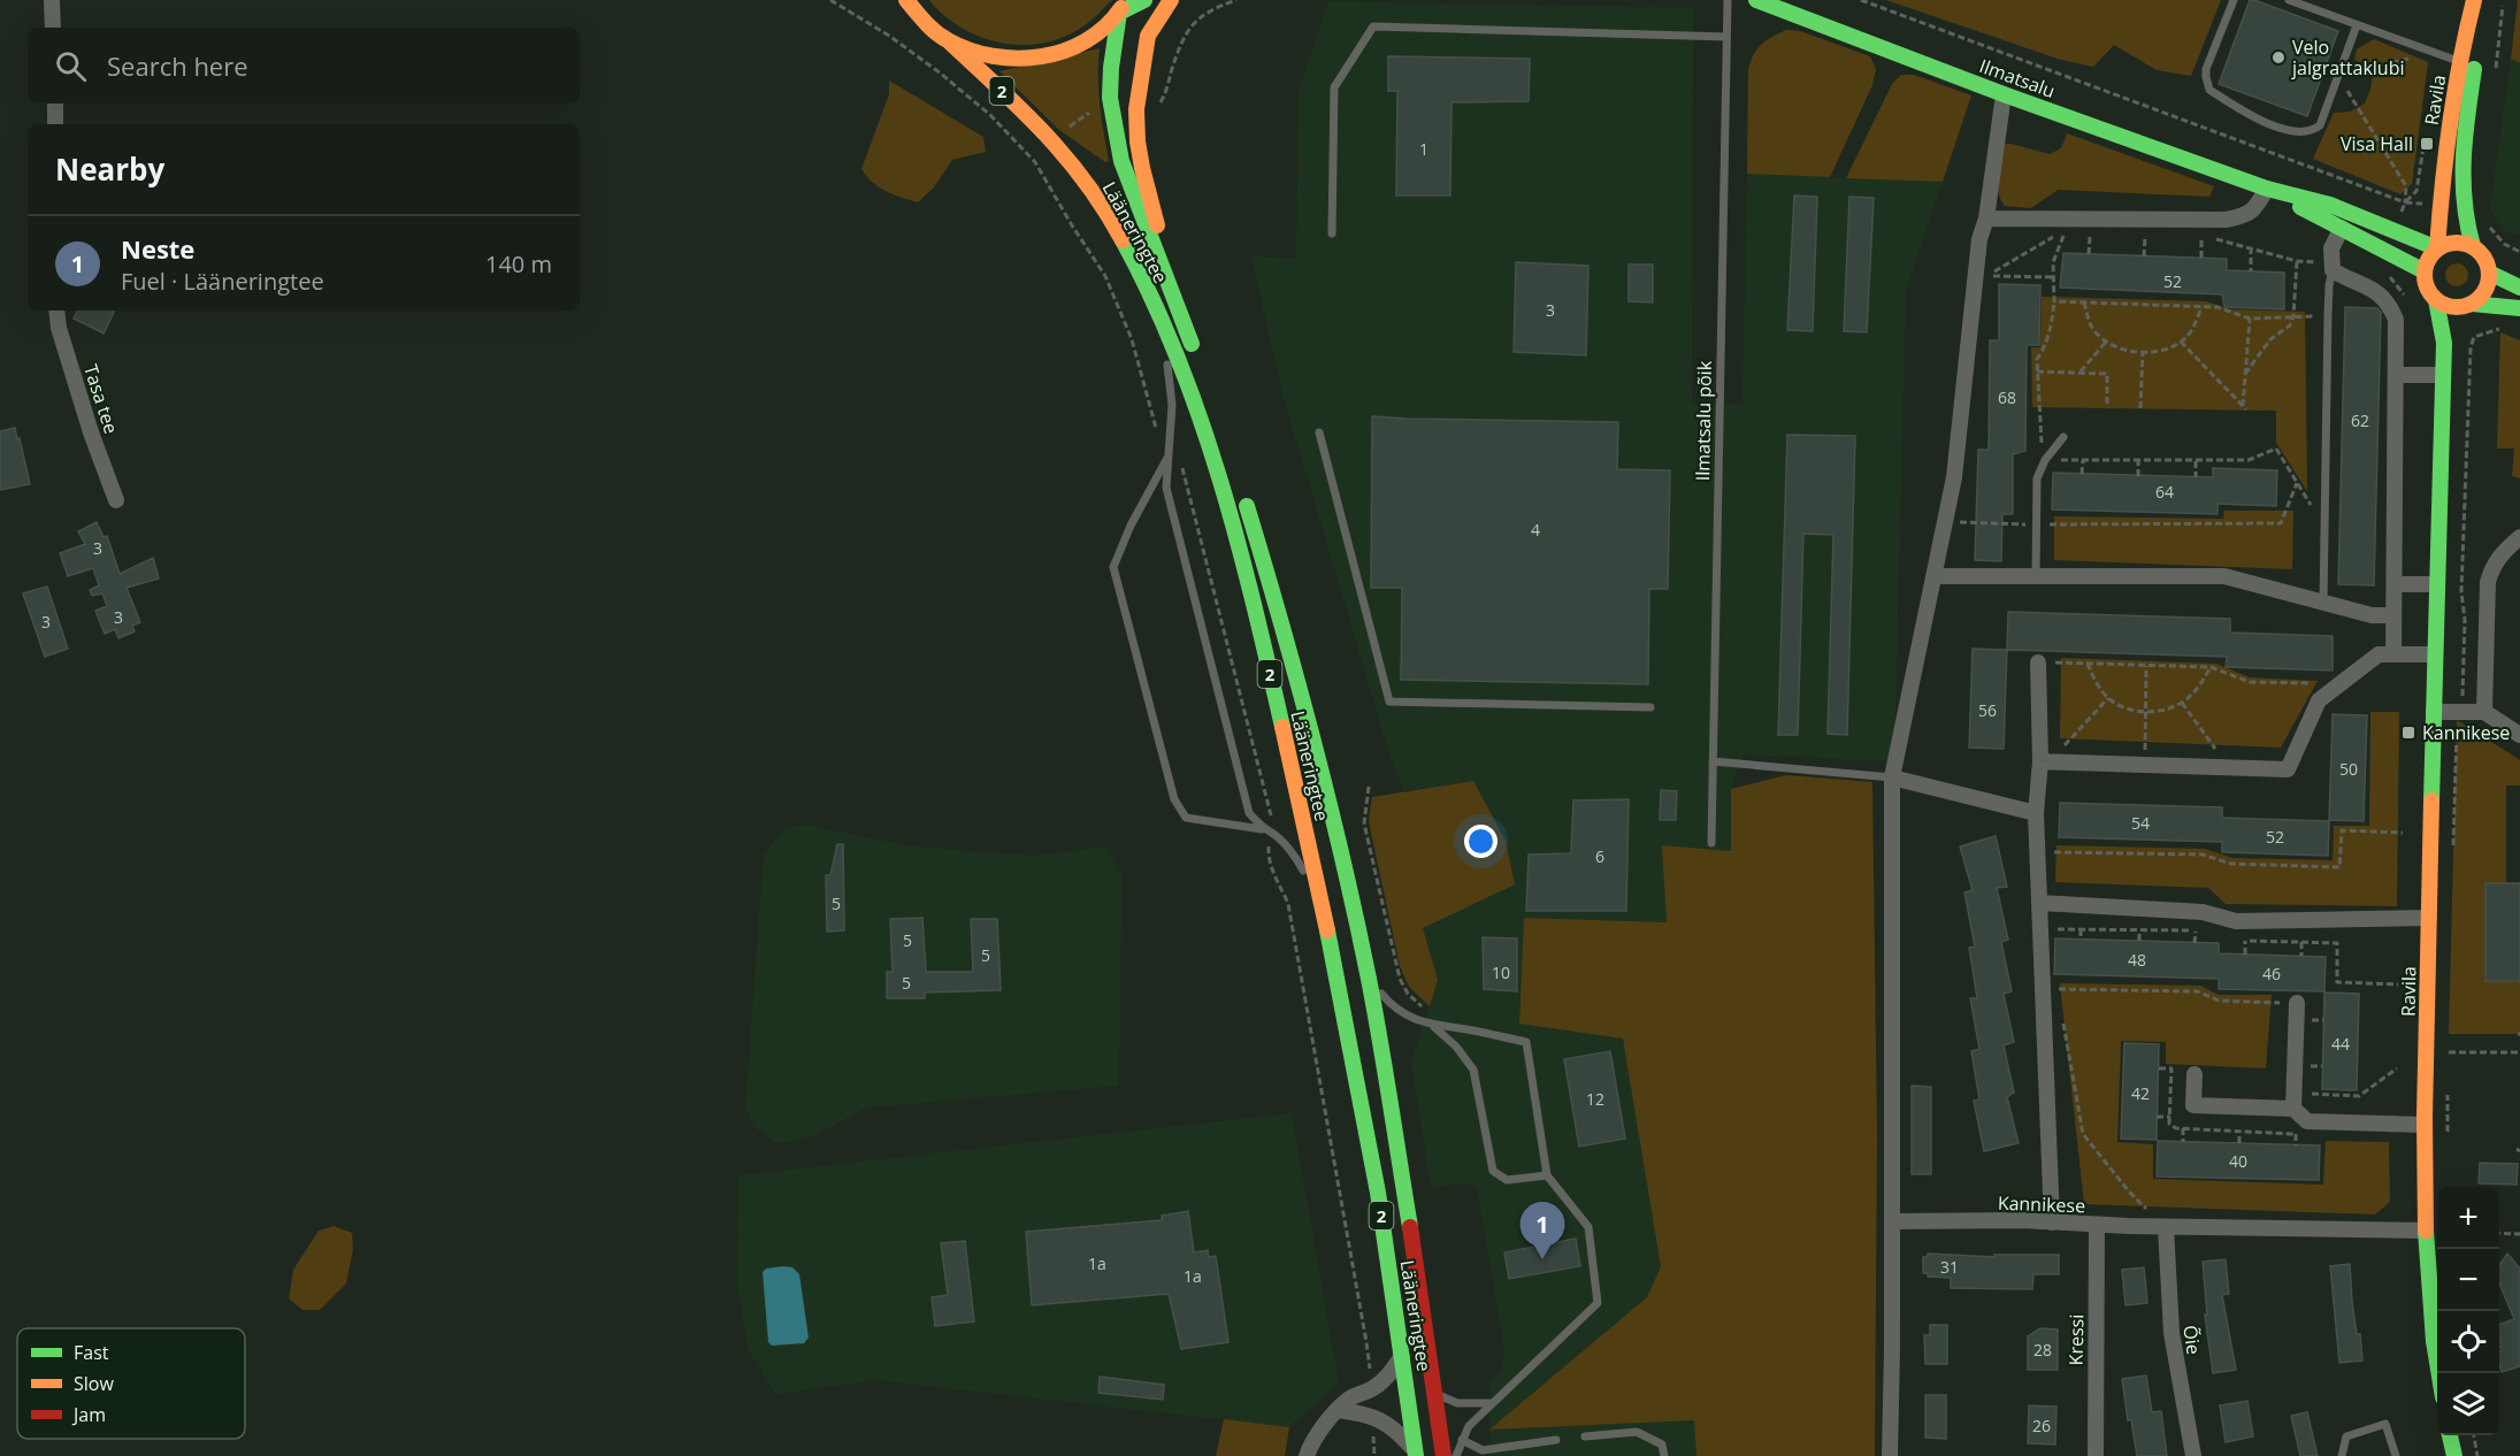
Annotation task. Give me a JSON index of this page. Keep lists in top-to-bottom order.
{
  "streets": {
    "main road": [
      "Ilmatsalu",
      "2",
      "Ravila",
      "Lääneringtee"
    ],
    "street": [
      "Tasa tee",
      "Kannikese",
      "Kressi",
      "Õie"
    ],
    "lane": ["Ilmatsalu põik"]
  },
  "crossings": [
    ["Ilmatsalu", "Ravila"],
    ["Ravila", "Kannikese"],
    ["Kannikese", "Kressi"],
    ["Kannikese", "Õie"]
  ],
  "places": {
    "other": ["Velo jalgrattaklubi"],
    "transit": ["Visa Hall", "Kannikese"]
  },
  "house_numbers": [
    "1",
    "52",
    "3",
    "68",
    "62",
    "64",
    "4",
    "3",
    "3",
    "3",
    "56",
    "50",
    "54",
    "52",
    "6",
    "5",
    "5",
    "5",
    "48",
    "10",
    "46",
    "5",
    "44",
    "42",
    "12",
    "40",
    "1a",
    "31",
    "1a",
    "28",
    "26"
  ],
  "legend": ["Fast", "Slow", "Jam"],
  "page": {
    "search": "Search here",
    "heading": "Nearby",
    "list": [
      {
        "mark": "1",
        "name": "Neste",
        "note": "Fuel · Lääneringtee",
        "value": "140 m"
      }
    ],
    "map_buttons": ["+", "−"],
    "pins": "1"
  }
}
